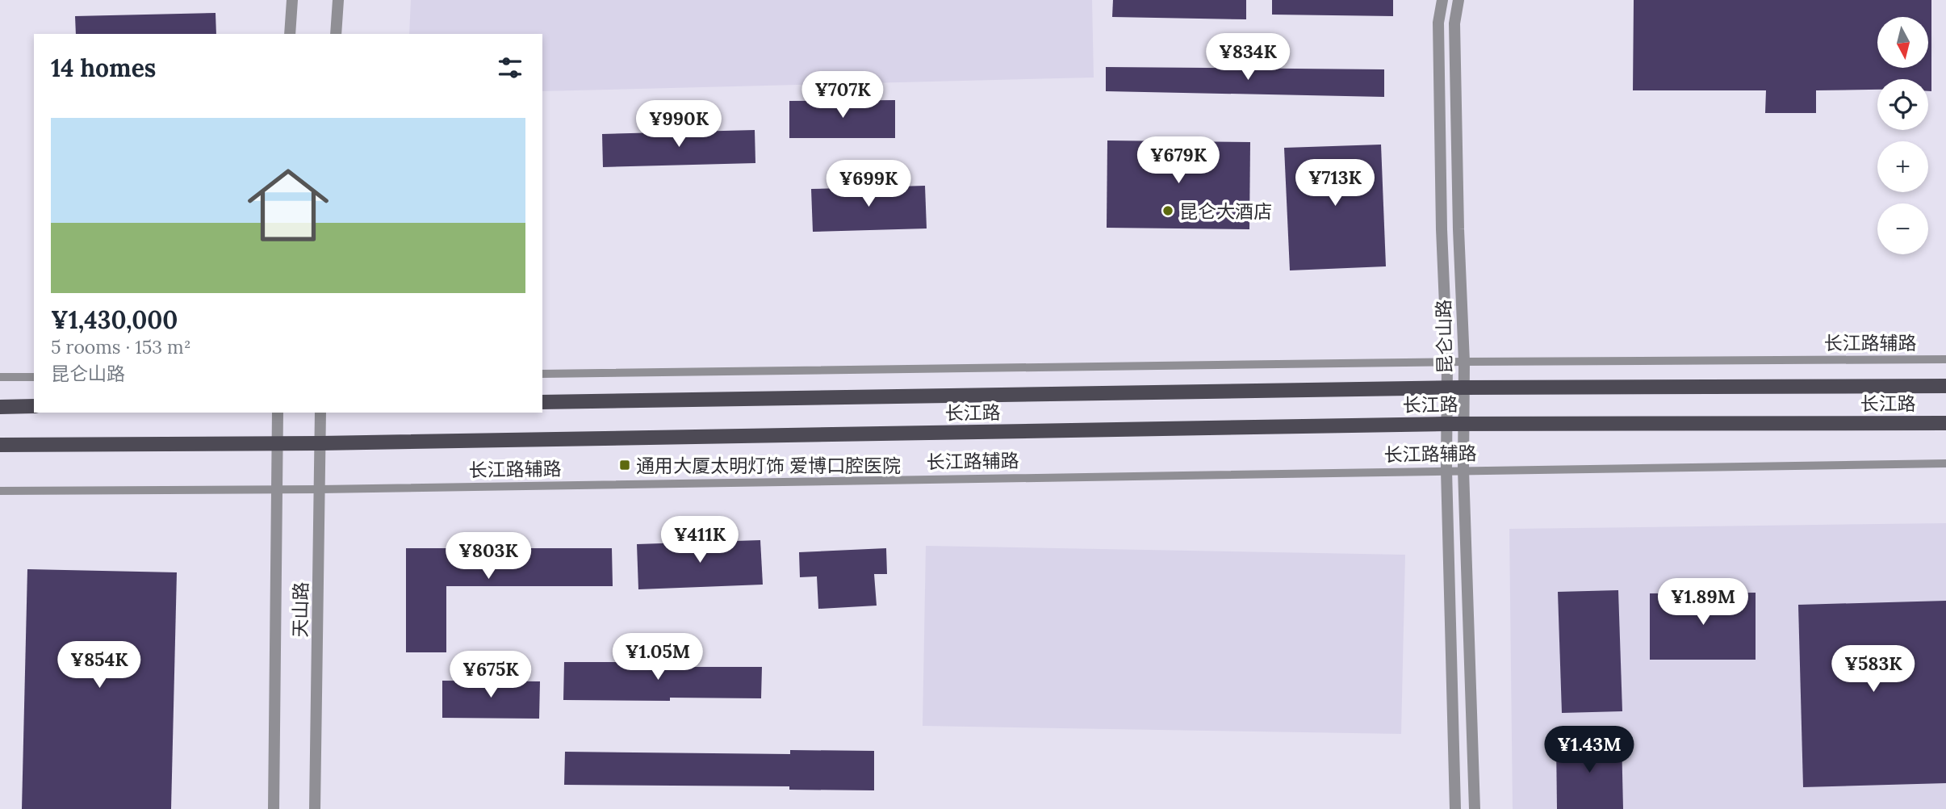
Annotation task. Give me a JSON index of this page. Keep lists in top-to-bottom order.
{
  "streets": {
    "main road": ["长江路"],
    "street": ["昆仑山路", "天山路"],
    "lane": ["长江路辅路"]
  },
  "crossings": [
    ["昆仑山路", "长江路辅路"],
    ["昆仑山路", "长江路"],
    ["长江路辅路", "天山路"],
    ["长江路", "天山路"]
  ],
  "places": {
    "other": ["昆仑大酒店"],
    "transit": ["通用大厦太明灯饰 爱博口腔医院"]
  },
  "north": "bottom",
  "page": {
    "map_buttons": ["+", "−"],
    "price": [
      "¥834K",
      "¥707K",
      "¥990K",
      "¥679K",
      "¥713K",
      "¥699K",
      "¥411K",
      "¥803K",
      "¥1.89M",
      "¥1.05M",
      "¥854K",
      "¥583K",
      "¥675K",
      "¥1.43M"
    ],
    "heading": "14 homes",
    "list": [
      {
        "name": "¥1,430,000",
        "note": "5 rooms · 153 m² · 昆仑山路"
      }
    ]
  }
}
